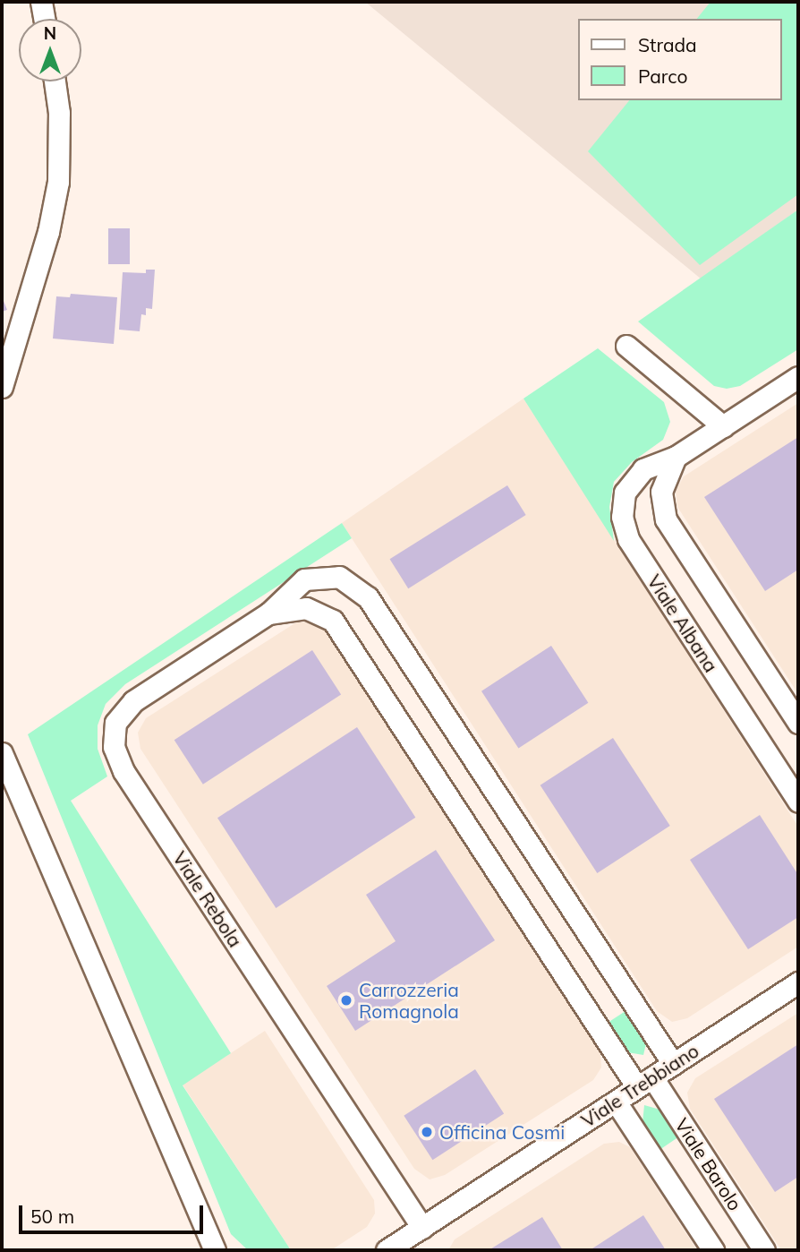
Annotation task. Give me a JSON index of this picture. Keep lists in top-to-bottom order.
{
  "streets": {
    "street": [
      "Viale Albana",
      "Viale Rebola",
      "Viale Trebbiano",
      "Viale Barolo"
    ]
  },
  "crossings": [
    ["Viale Rebola", "Viale Trebbiano"],
    ["Viale Rebola", "Viale Barolo"],
    ["Viale Trebbiano", "Viale Barolo"]
  ],
  "places": ["Carrozzeria Romagnola", "Officina Cosmi"],
  "legend": ["Strada", "Parco"],
  "scale_bar": "50 m",
  "north": "top"
}
